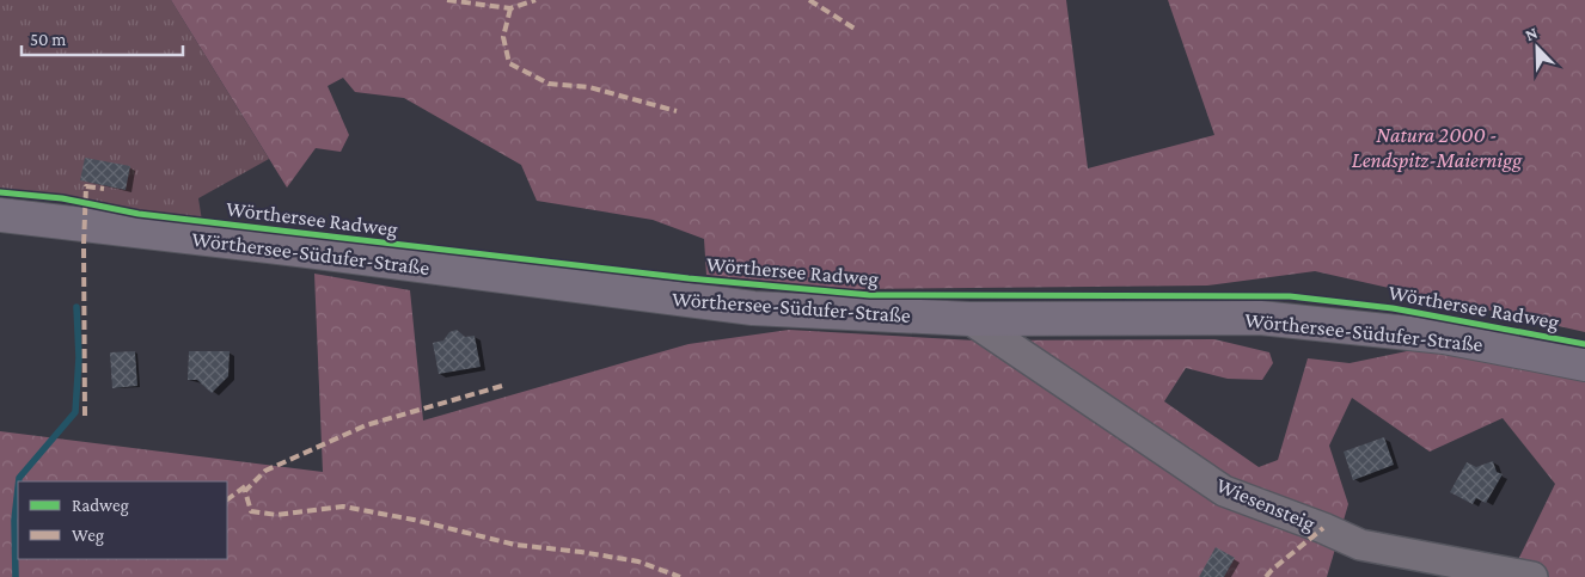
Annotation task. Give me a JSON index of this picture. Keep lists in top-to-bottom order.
{
  "streets": {
    "main road": ["Wörthersee-Südufer-Straße"],
    "street": ["Wiesensteig"],
    "cycle path": ["Wörthersee Radweg"]
  },
  "crossings": [
    ["Wörthersee-Südufer-Straße", "Wiesensteig"]
  ],
  "parks": ["Natura 2000 - Lendspitz-Maiernigg"],
  "legend": ["Radweg", "Weg"],
  "scale_bar": "50 m",
  "north": "top left"
}
